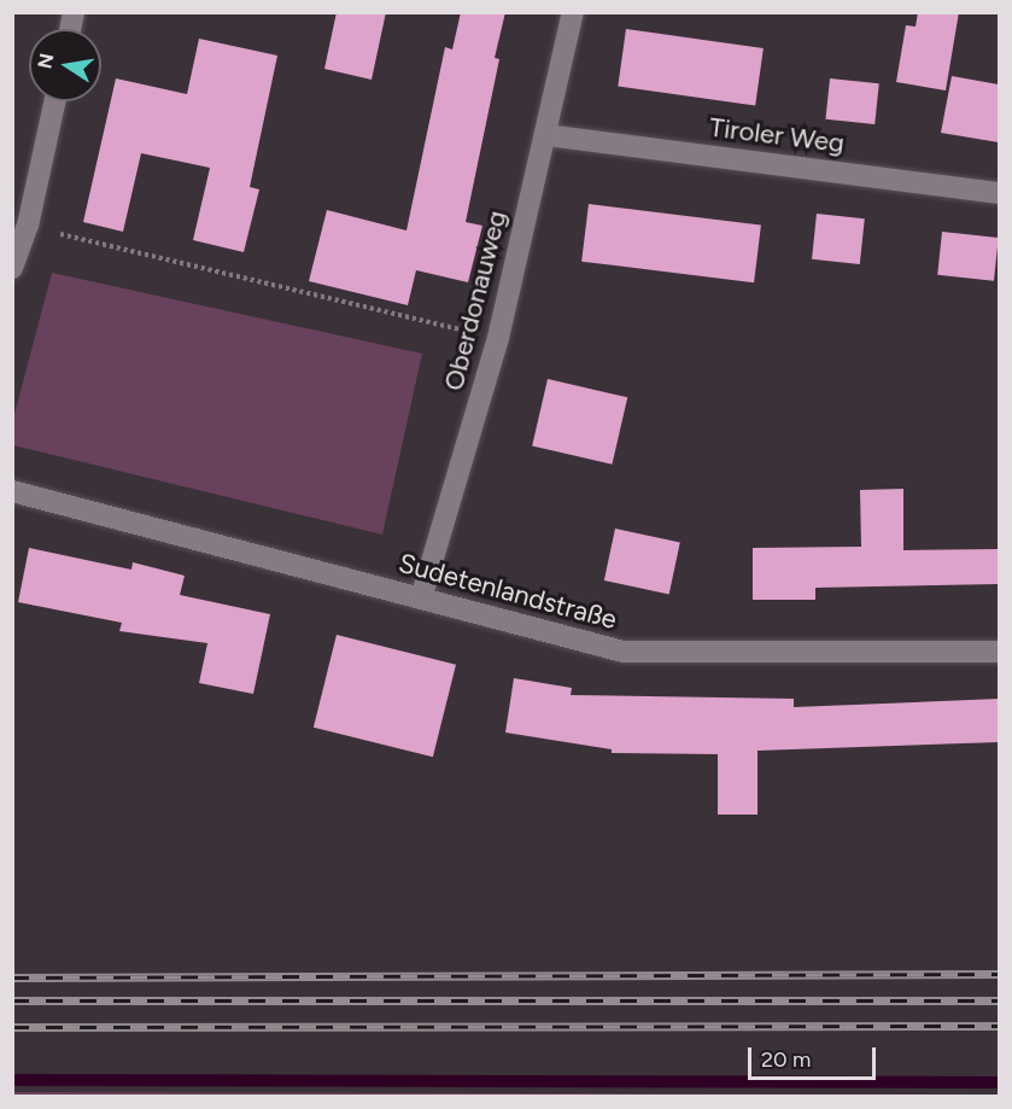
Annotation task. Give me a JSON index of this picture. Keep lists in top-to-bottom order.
{
  "streets": {
    "street": ["Tiroler Weg", "Oberdonauweg", "Sudetenlandstraße"]
  },
  "crossings": [
    ["Tiroler Weg", "Oberdonauweg"],
    ["Oberdonauweg", "Sudetenlandstraße"]
  ],
  "scale_bar": "20 m",
  "north": "left"
}
